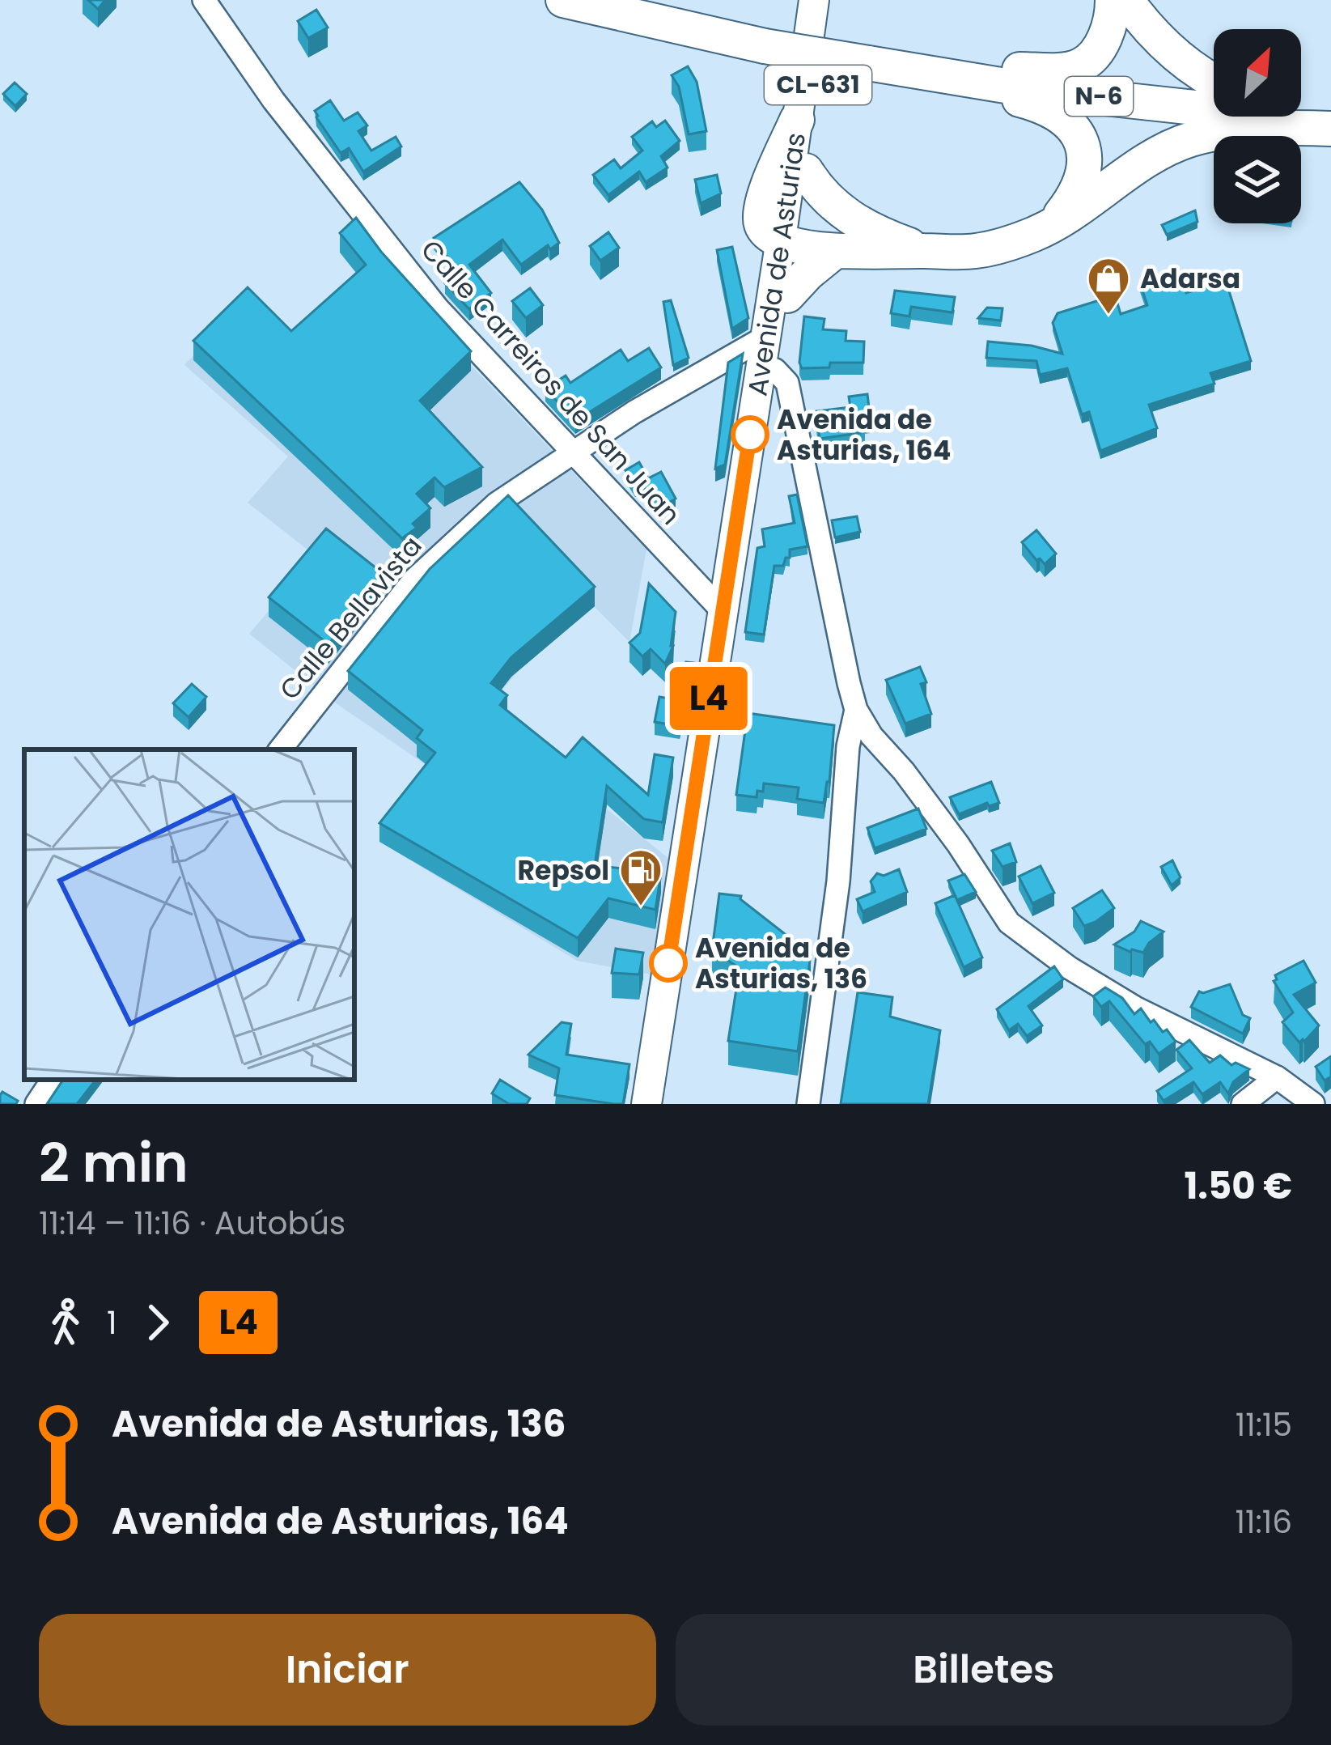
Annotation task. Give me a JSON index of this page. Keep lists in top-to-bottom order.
{
  "streets": {
    "highway": ["N-6"],
    "main road": ["CL-631", "Avenida de Asturias"],
    "street": ["Calle Carreiros de San Juan", "Calle Bellavista"]
  },
  "crossings": [
    ["Avenida de Asturias", "Calle Carreiros de San Juan"],
    ["Avenida de Asturias", "Calle Bellavista"],
    ["Calle Carreiros de San Juan", "Calle Bellavista"]
  ],
  "places": {
    "shop": ["Adarsa"],
    "other": ["Avenida de Asturias, 164", "Avenida de Asturias, 136"],
    "fuel station": ["Repsol"]
  },
  "lines": ["bus line L4"],
  "north": "top right",
  "page": {
    "on_map": "L4",
    "heading": ["2 min", "11:14 – 11:16 · Autobús", "1.50 €"],
    "legs": ["1", "L4"],
    "list": [
      {
        "name": "Avenida de Asturias, 136",
        "value": "11:15"
      },
      {
        "name": "Avenida de Asturias, 164",
        "value": "11:16"
      }
    ],
    "buttons": ["Iniciar", "Billetes"]
  }
}
